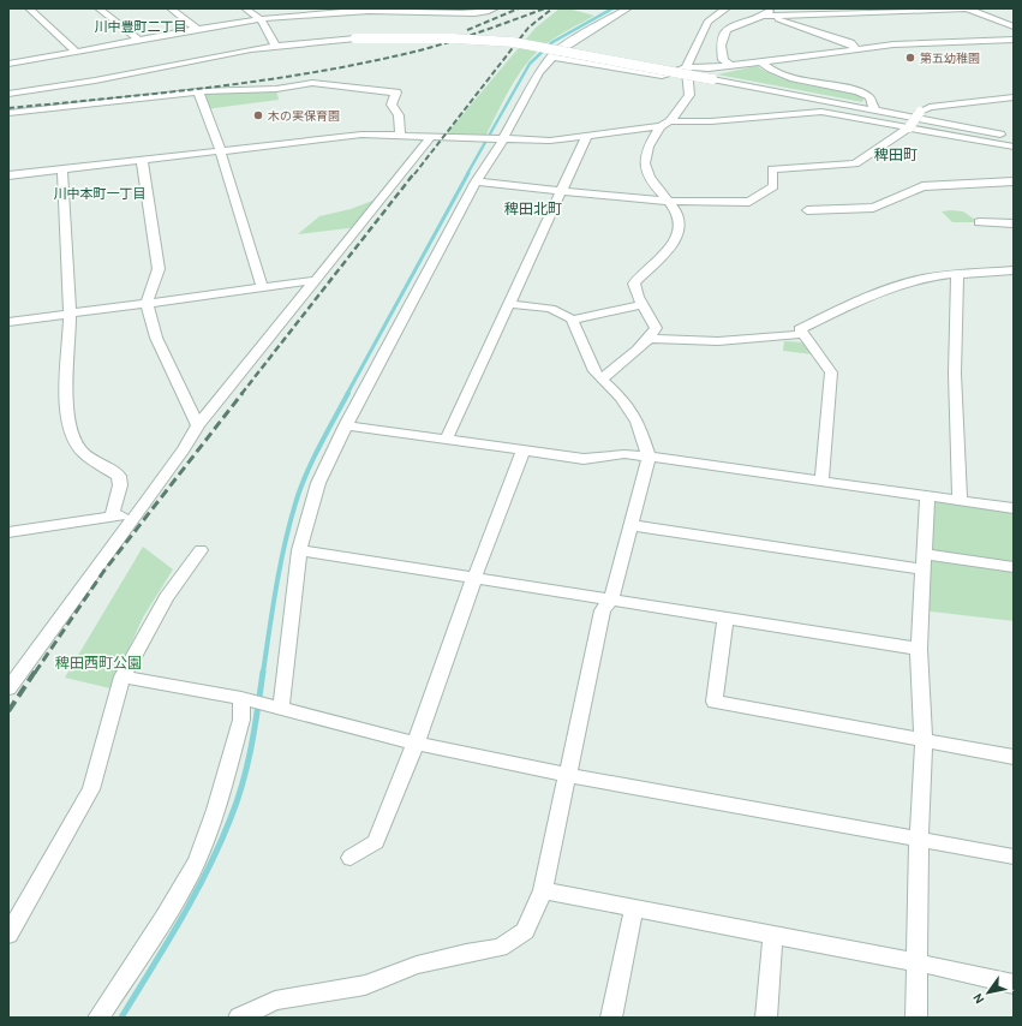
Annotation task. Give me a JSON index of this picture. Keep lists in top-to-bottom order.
{
  "districts": [
    "川中豊町二丁目",
    "稗田町",
    "川中本町一丁目",
    "稗田北町"
  ],
  "parks": ["稗田西町公園"],
  "places": ["第五幼稚園", "木の実保育園"],
  "north": "bottom left"
}
